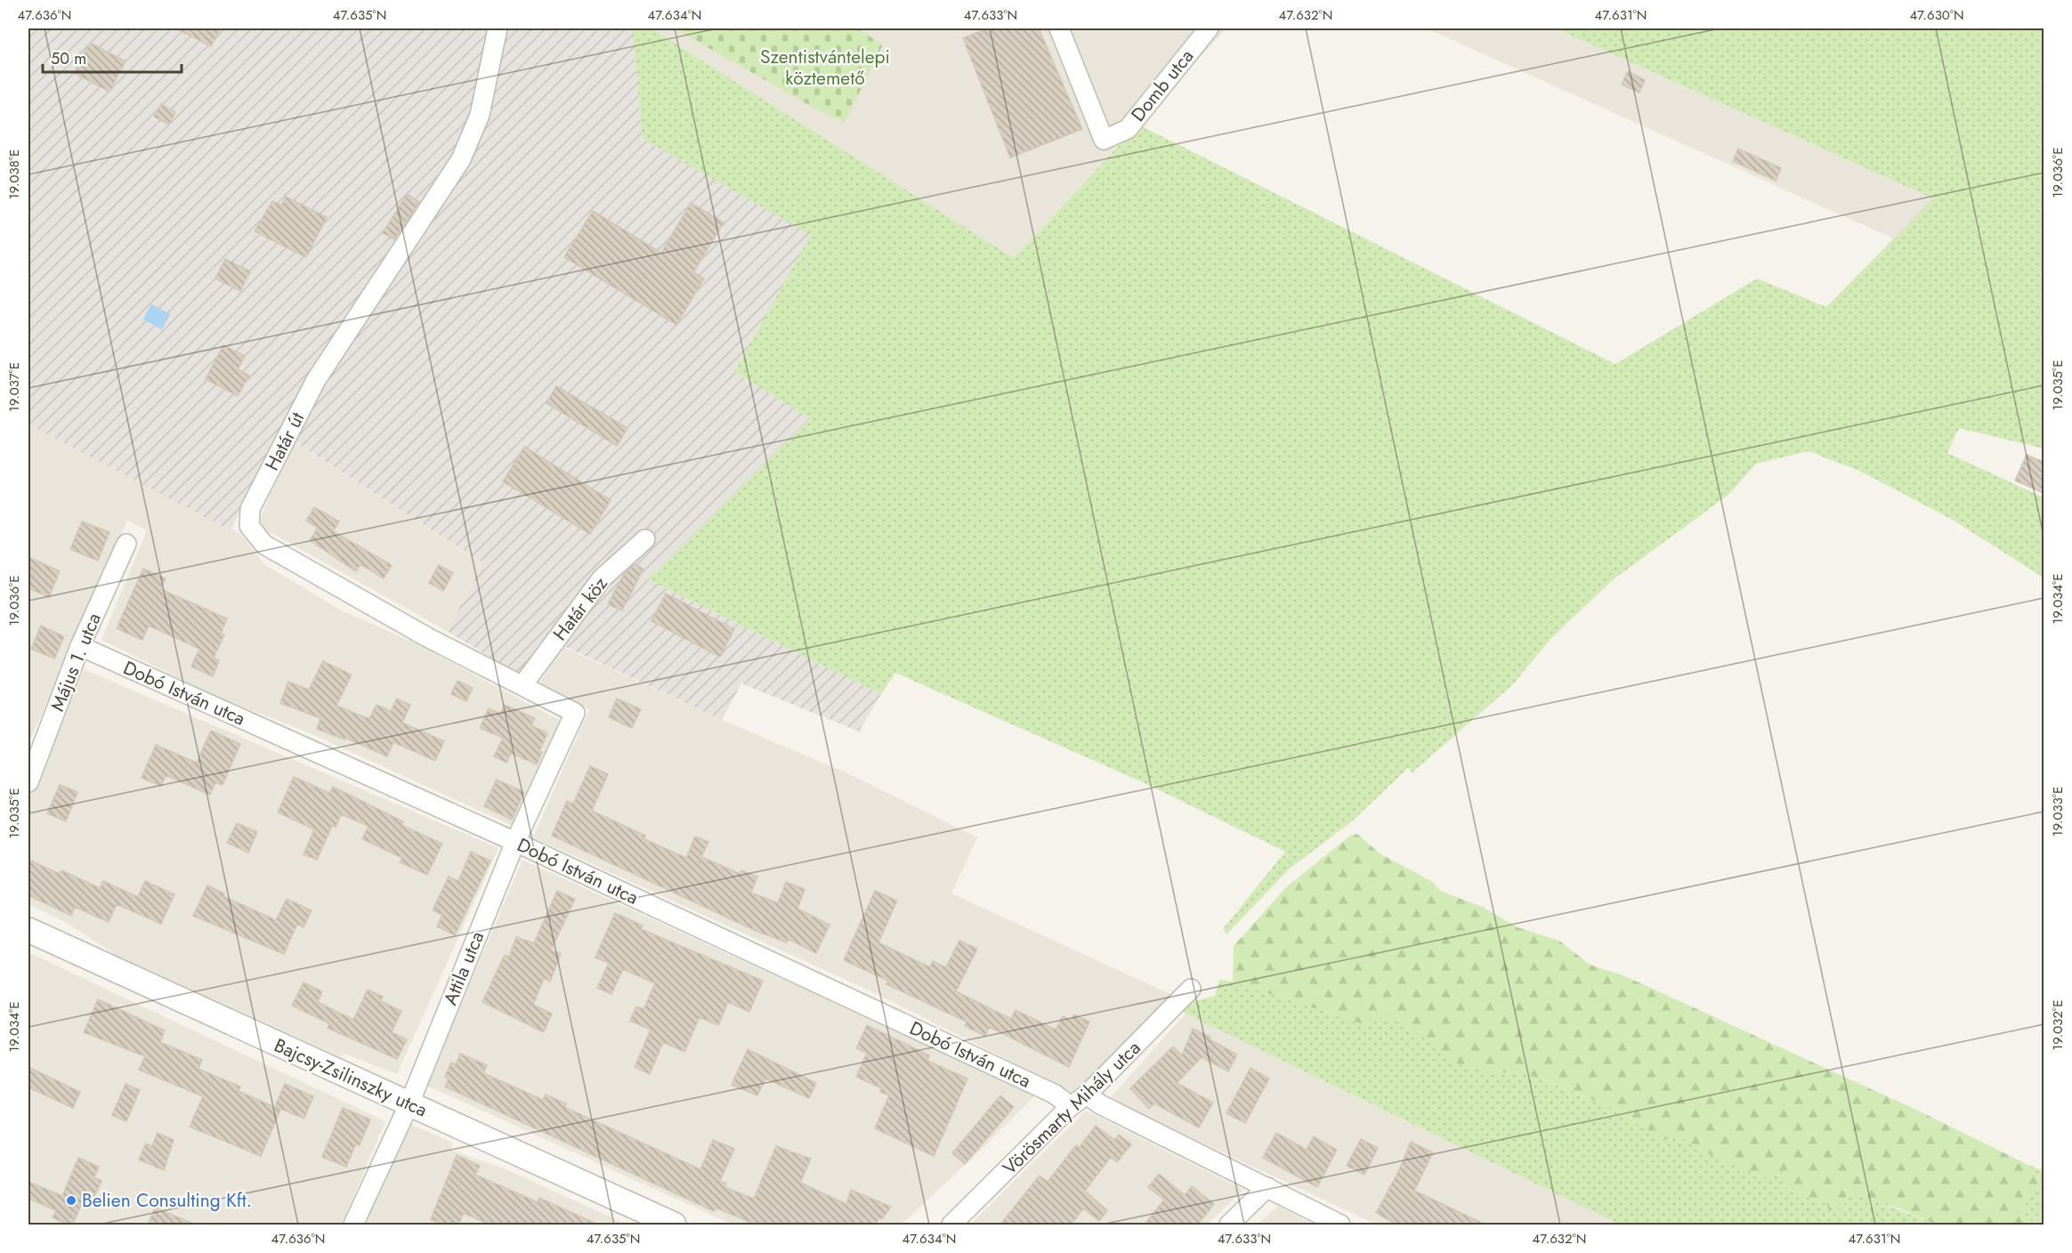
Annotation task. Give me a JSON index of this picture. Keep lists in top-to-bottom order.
{
  "streets": {
    "street": [
      "Domb utca",
      "Határ út",
      "Határ köz",
      "Május 1. utca",
      "Dobó István utca",
      "Attila utca",
      "Bajcsy-Zsilinszky utca",
      "Vörösmarty Mihály utca"
    ]
  },
  "crossings": [
    ["Határ út", "Határ köz"],
    ["Határ út", "Attila utca"],
    ["Május 1. utca", "Dobó István utca"],
    ["Dobó István utca", "Attila utca"],
    ["Dobó István utca", "Vörösmarty Mihály utca"],
    ["Attila utca", "Bajcsy-Zsilinszky utca"]
  ],
  "parks": ["Szentistvántelepi köztemető"],
  "places": ["Belien Consulting Kft."],
  "scale_bar": "50 m",
  "coordinates": [
    "47.636°N",
    "47.635°N",
    "47.634°N",
    "47.633°N",
    "47.632°N",
    "47.631°N",
    "47.630°N",
    "19.036°E",
    "19.038°E",
    "19.035°E",
    "19.037°E",
    "19.034°E",
    "19.033°E",
    "19.032°E"
  ]
}
